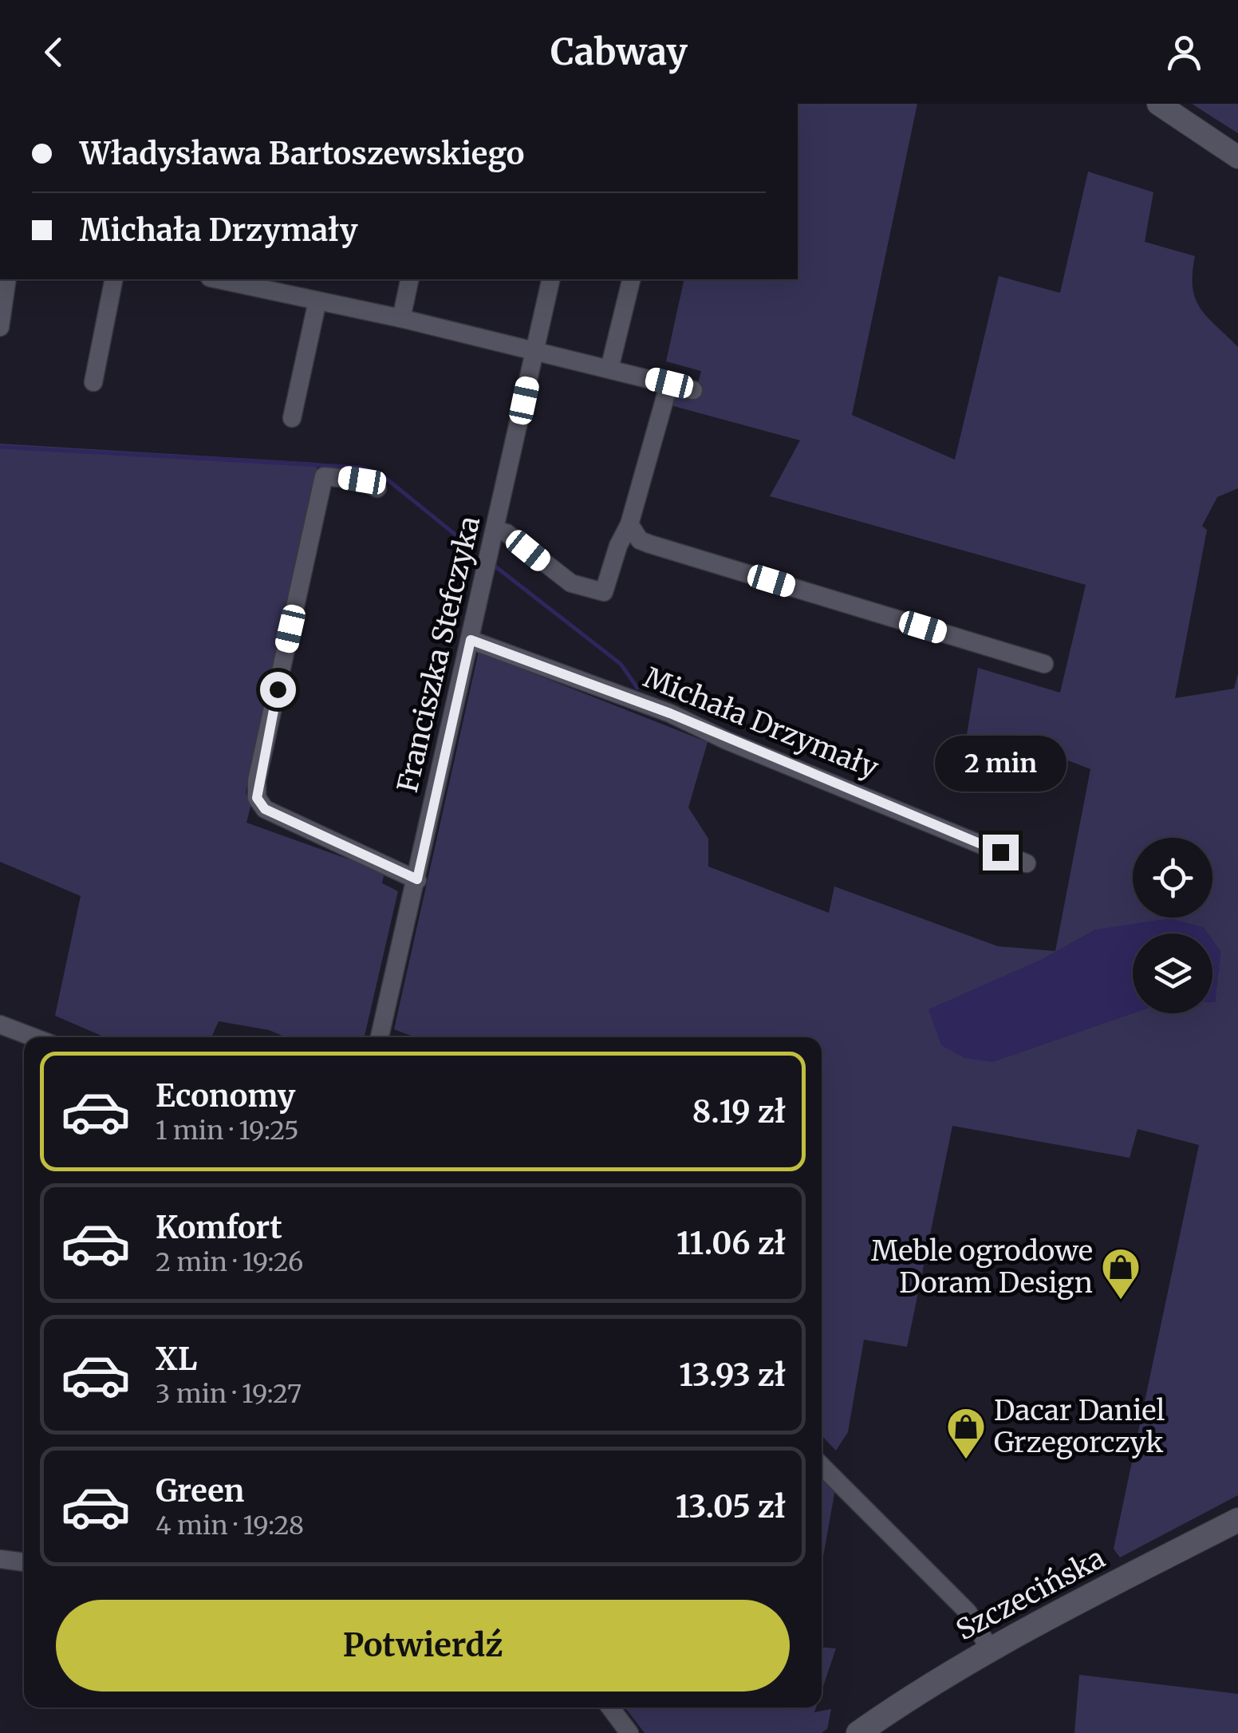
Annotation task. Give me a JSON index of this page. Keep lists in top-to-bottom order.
{
  "streets": {
    "main road": ["Szczecińska"],
    "street": ["Franciszka Stefczyka", "Michała Drzymały"]
  },
  "crossings": [
    ["Franciszka Stefczyka", "Michała Drzymały"]
  ],
  "places": {
    "shop": ["Meble ogrodowe Doram Design", "Dacar Daniel Grzegorczyk"]
  },
  "page": {
    "header": "Cabway",
    "banner": ["Władysława Bartoszewskiego", "Michała Drzymały"],
    "bubble": "2 min",
    "list": [
      {
        "name": "Economy",
        "note": "1 min · 19:25",
        "value": "8.19 zł"
      },
      {
        "name": "Komfort",
        "note": "2 min · 19:26",
        "value": "11.06 zł"
      },
      {
        "name": "XL",
        "note": "3 min · 19:27",
        "value": "13.93 zł"
      },
      {
        "name": "Green",
        "note": "4 min · 19:28",
        "value": "13.05 zł"
      }
    ],
    "buttons": "Potwierdź"
  }
}
